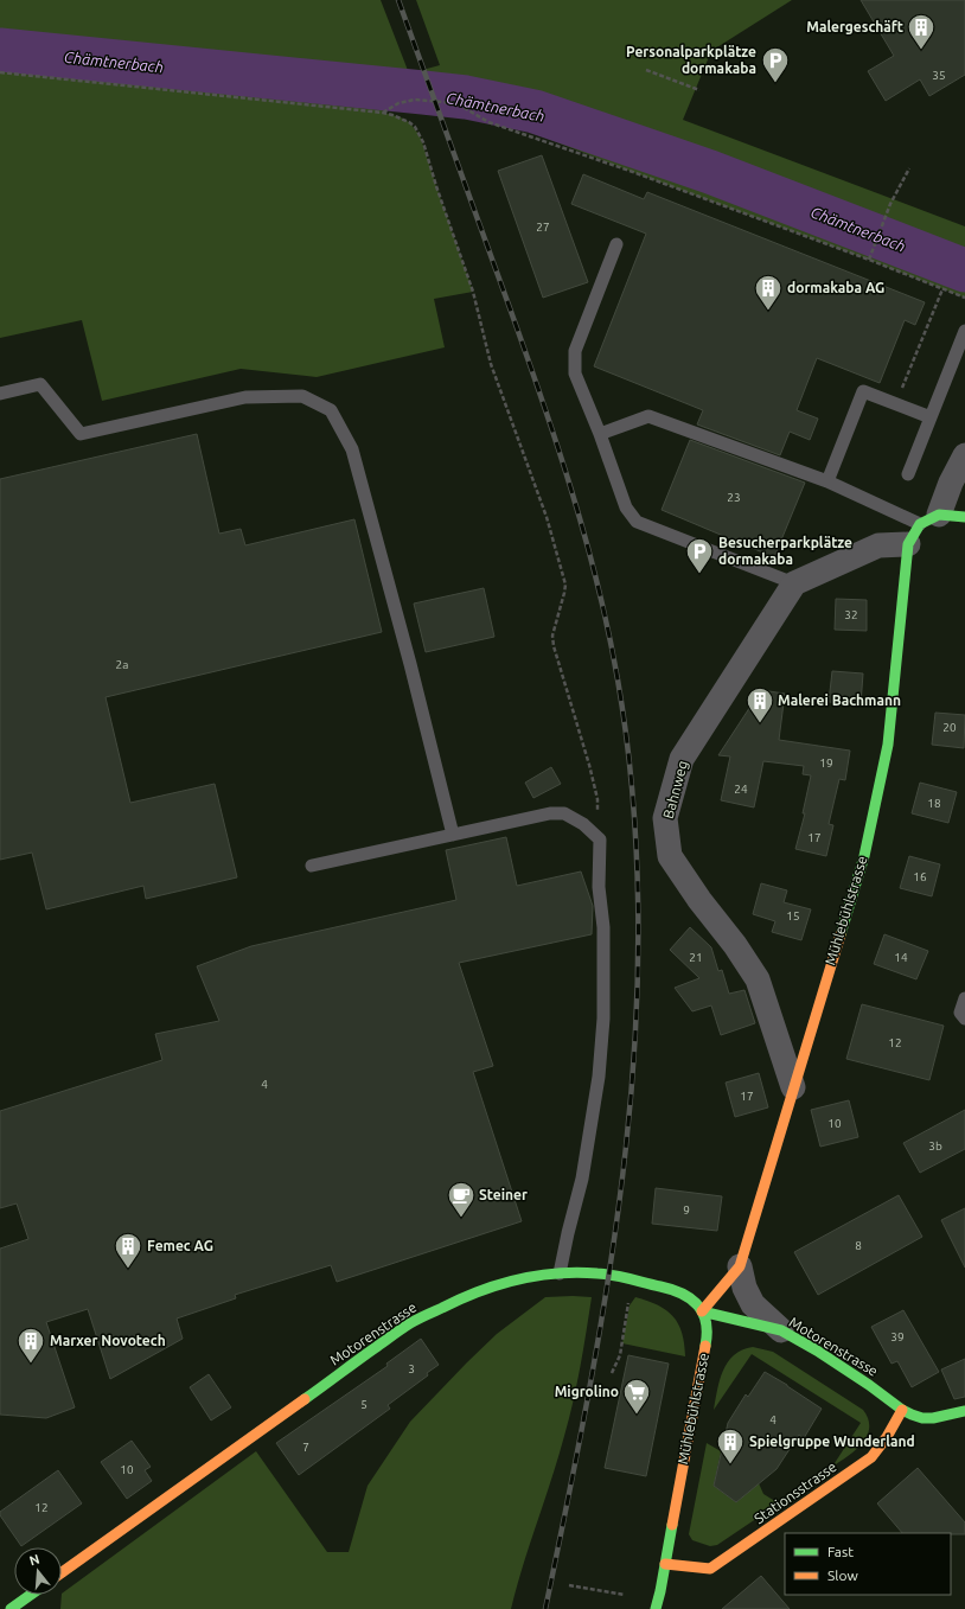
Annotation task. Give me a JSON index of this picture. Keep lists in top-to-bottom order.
{
  "streets": {
    "street": [
      "Bahnweg",
      "Mühlebühlstrasse",
      "Motorenstrasse",
      "Stationsstrasse"
    ]
  },
  "crossings": [
    ["Bahnweg", "Mühlebühlstrasse"],
    ["Mühlebühlstrasse", "Motorenstrasse"],
    ["Mühlebühlstrasse", "Stationsstrasse"],
    ["Motorenstrasse", "Stationsstrasse"]
  ],
  "water": ["Chämtnerbach"],
  "places": {
    "building": [
      "Malergeschäft",
      "dormakaba AG",
      "Malerei Bachmann",
      "Femec AG",
      "Marxer Novotech",
      "Spielgruppe Wunderland"
    ],
    "parking": ["Personalparkplätze dormakaba", "Besucherparkplätze dormakaba"],
    "cafe": ["Steiner"],
    "supermarket": ["Migrolino"]
  },
  "house_numbers": [
    "35",
    "27",
    "23",
    "32",
    "2a",
    "20",
    "19",
    "24",
    "18",
    "17",
    "16",
    "15",
    "21",
    "14",
    "12",
    "4",
    "17",
    "10",
    "3b",
    "9",
    "8",
    "39",
    "3",
    "5",
    "4",
    "7",
    "10",
    "12"
  ],
  "legend": ["Fast", "Slow"],
  "north": "top"
}
